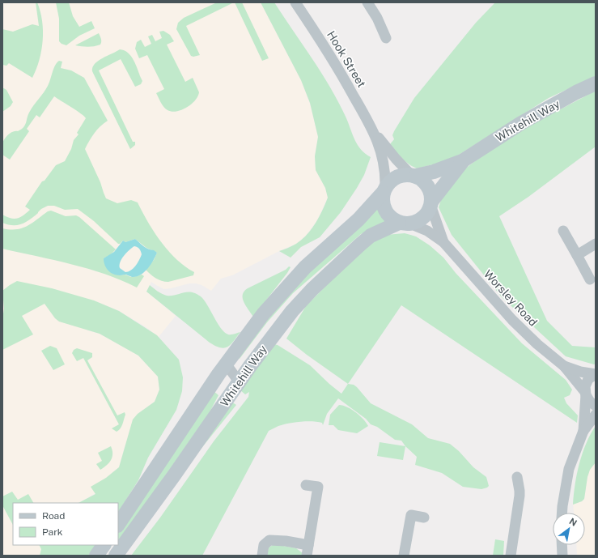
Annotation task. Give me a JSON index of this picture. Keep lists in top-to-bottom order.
{
  "streets": {
    "main road": ["Whitehill Way"],
    "street": ["Hook Street", "Worsley Road"]
  },
  "crossings": [
    ["Hook Street", "Whitehill Way"],
    ["Hook Street", "Worsley Road"],
    ["Whitehill Way", "Worsley Road"]
  ],
  "legend": ["Road", "Park"],
  "north": "top right"
}
